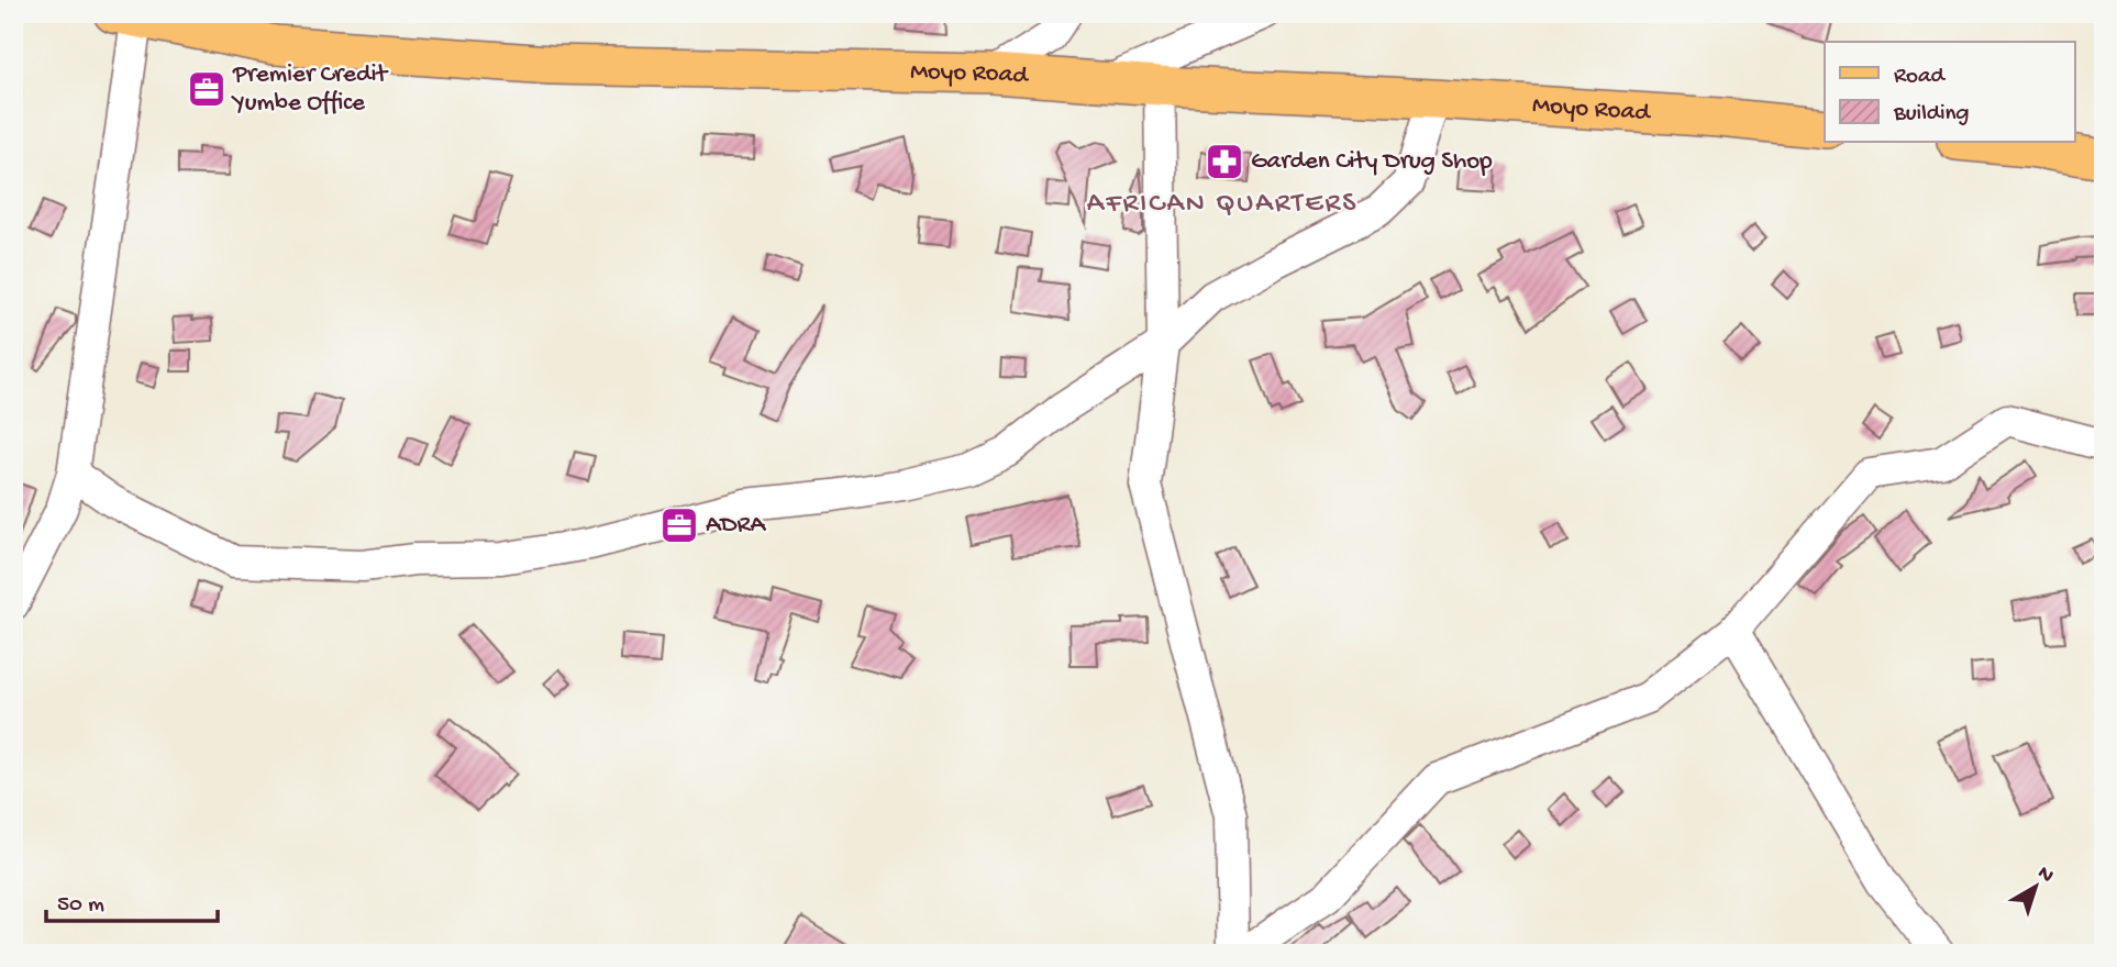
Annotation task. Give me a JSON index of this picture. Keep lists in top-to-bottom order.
{
  "streets": {
    "main road": ["Moyo Road"]
  },
  "districts": ["AFRICAN QUARTERS"],
  "places": {
    "office": ["Premier Credit Yumbe Office", "ADRA"],
    "pharmacy": ["Garden City Drug Shop"]
  },
  "legend": ["Road", "Building"],
  "scale_bar": "50 m",
  "north": "top right"
}
